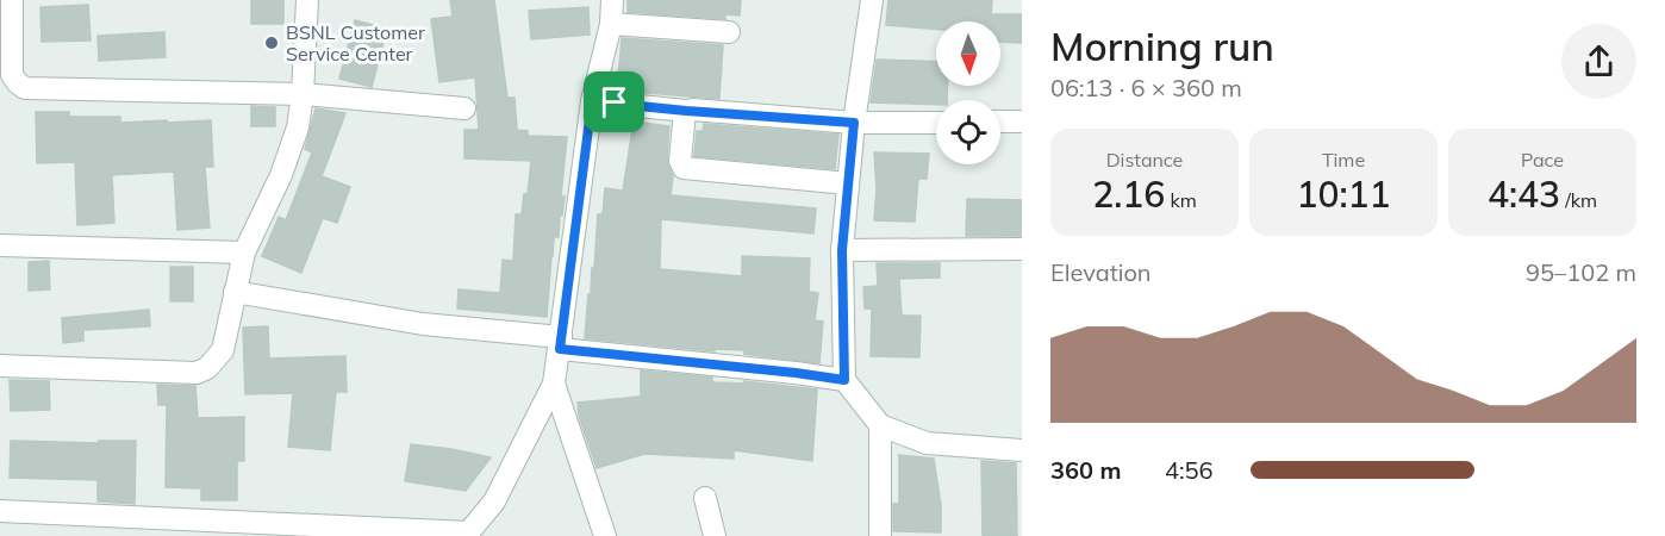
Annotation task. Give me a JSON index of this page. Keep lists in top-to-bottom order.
{
  "places": ["BSNL Customer Service Center"],
  "north": "bottom",
  "page": {
    "heading": ["Morning run", "06:13 · 6 × 360 m"],
    "stats": [
      ["Distance", "2.16 km"],
      ["Time", "10:11"],
      ["Pace", "4:43 /km"]
    ],
    "chart": ["Elevation", "95–102 m"],
    "list": [
      {
        "name": "360 m",
        "note": "4:56"
      }
    ]
  }
}
